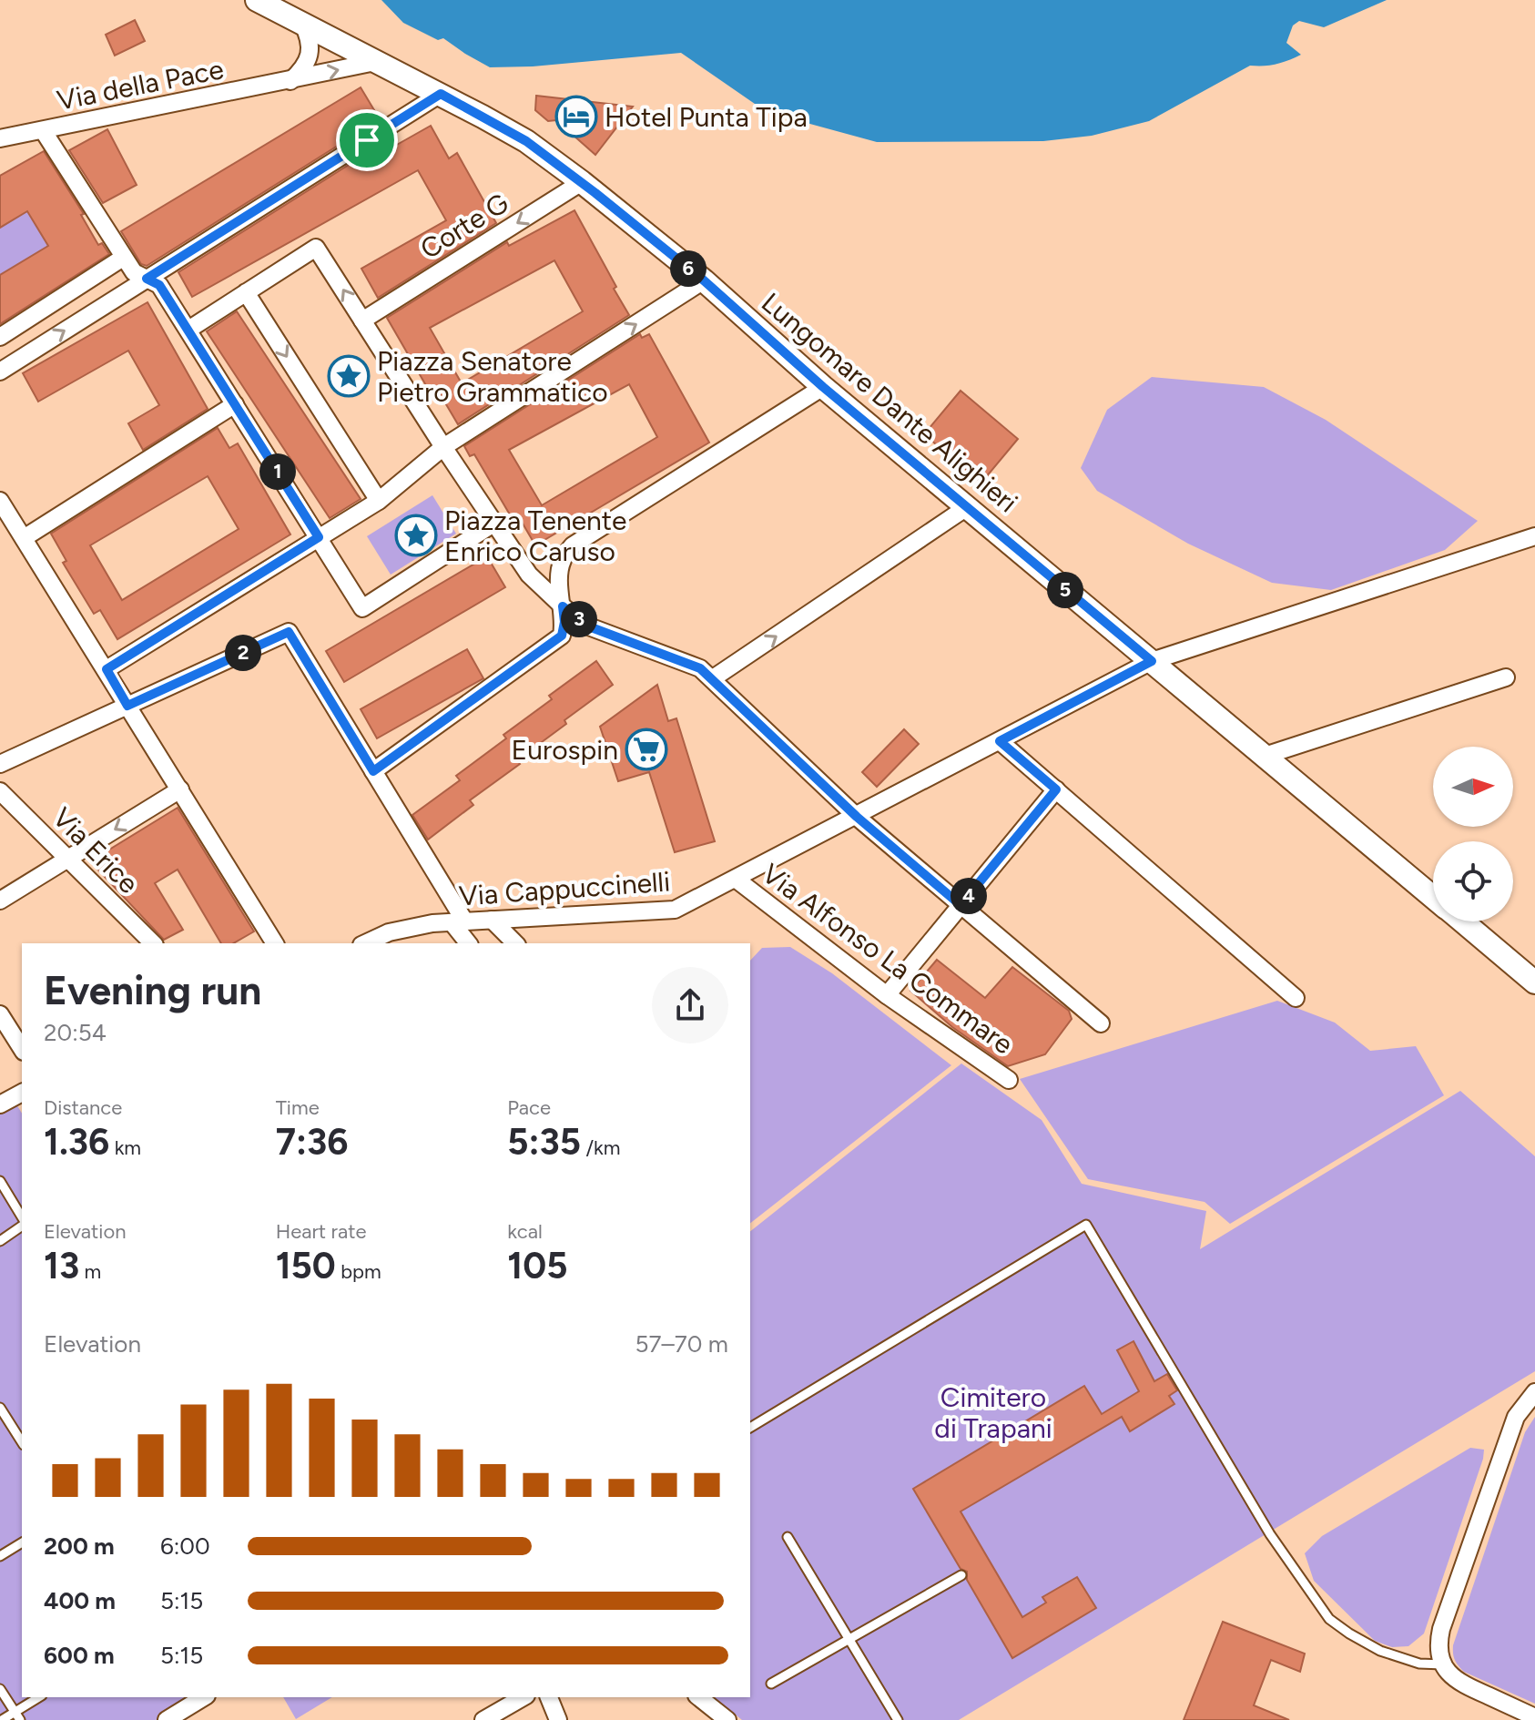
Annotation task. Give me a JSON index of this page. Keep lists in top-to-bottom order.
{
  "streets": {
    "main road": ["Lungomare Dante Alighieri"],
    "street": [
      "Via della Pace",
      "Corte G",
      "Via Erice",
      "Via Cappuccinelli",
      "Via Alfonso La Commare"
    ]
  },
  "crossings": [
    ["Via della Pace", "Lungomare Dante Alighieri"],
    ["Corte G", "Lungomare Dante Alighieri"],
    ["Lungomare Dante Alighieri", "Via Cappuccinelli"],
    ["Via Cappuccinelli", "Via Alfonso La Commare"]
  ],
  "one_way": ["Corte G"],
  "parks": ["Cimitero di Trapani"],
  "places": {
    "hotel": ["Hotel Punta Tipa"],
    "place": ["Piazza Senatore Pietro Grammatico", "Piazza Tenente Enrico Caruso"],
    "supermarket": ["Eurospin"]
  },
  "north": "right",
  "page": {
    "pins": [
      "6",
      "1",
      "5",
      "3",
      "2",
      "4"
    ],
    "heading": ["Evening run", "20:54"],
    "stats": [
      ["Distance", "1.36 km"],
      ["Time", "7:36"],
      ["Pace", "5:35 /km"],
      ["Elevation", "13 m"],
      ["Heart rate", "150 bpm"],
      ["kcal", "105"]
    ],
    "chart": ["Elevation", "57–70 m"],
    "list": [
      {
        "name": "200 m",
        "note": "6:00"
      },
      {
        "name": "400 m",
        "note": "5:15"
      },
      {
        "name": "600 m",
        "note": "5:15"
      }
    ]
  }
}
